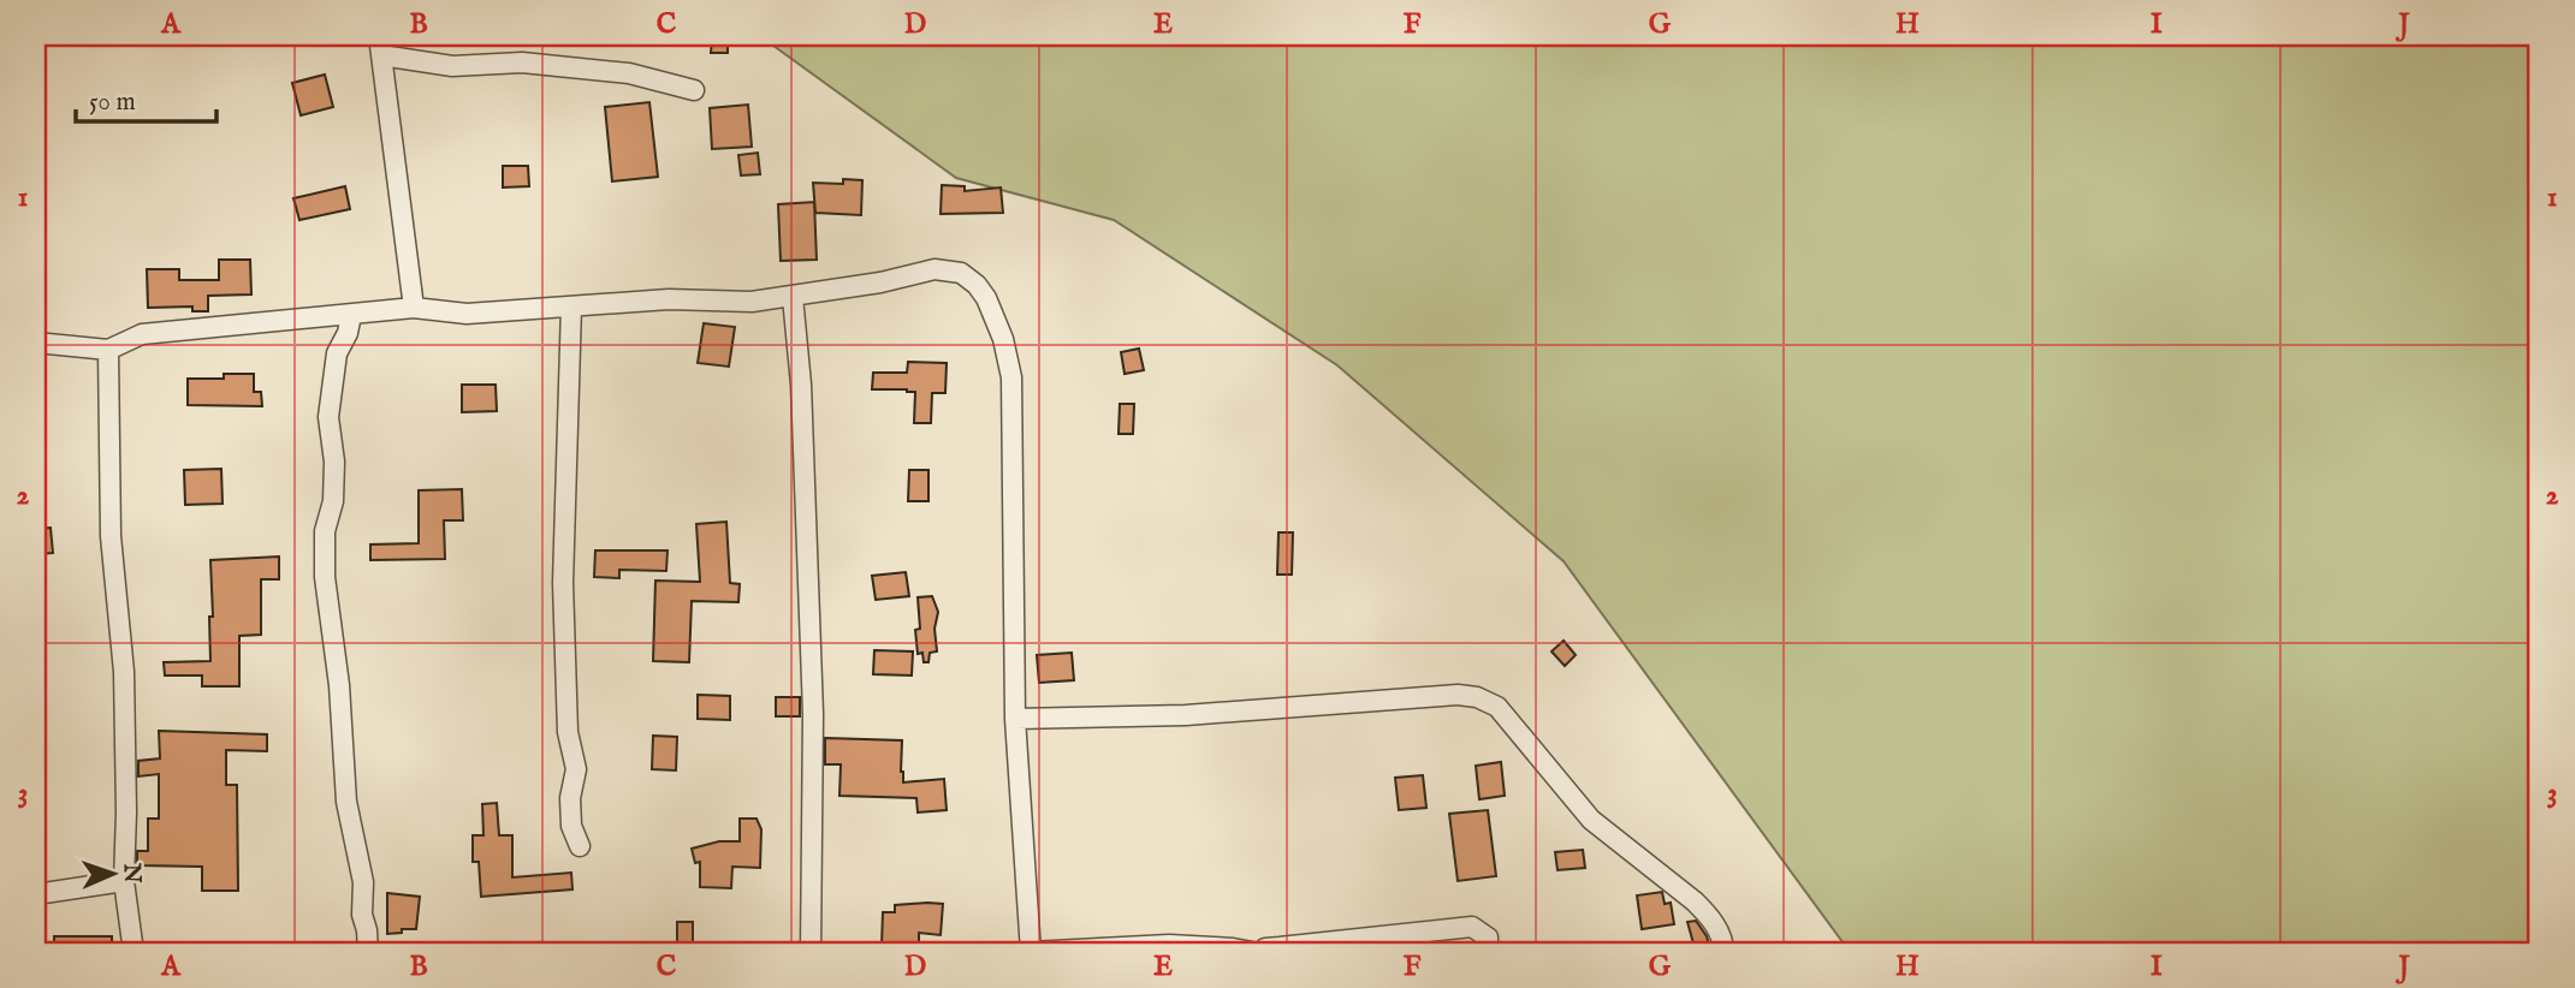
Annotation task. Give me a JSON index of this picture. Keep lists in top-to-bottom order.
{
  "scale_bar": "50 m",
  "north": "right",
  "grid": {
    "columns": [
      "A",
      "B",
      "C",
      "D",
      "E",
      "F",
      "G",
      "H",
      "I",
      "J"
    ],
    "rows": ["1", "2", "3"]
  }
}
